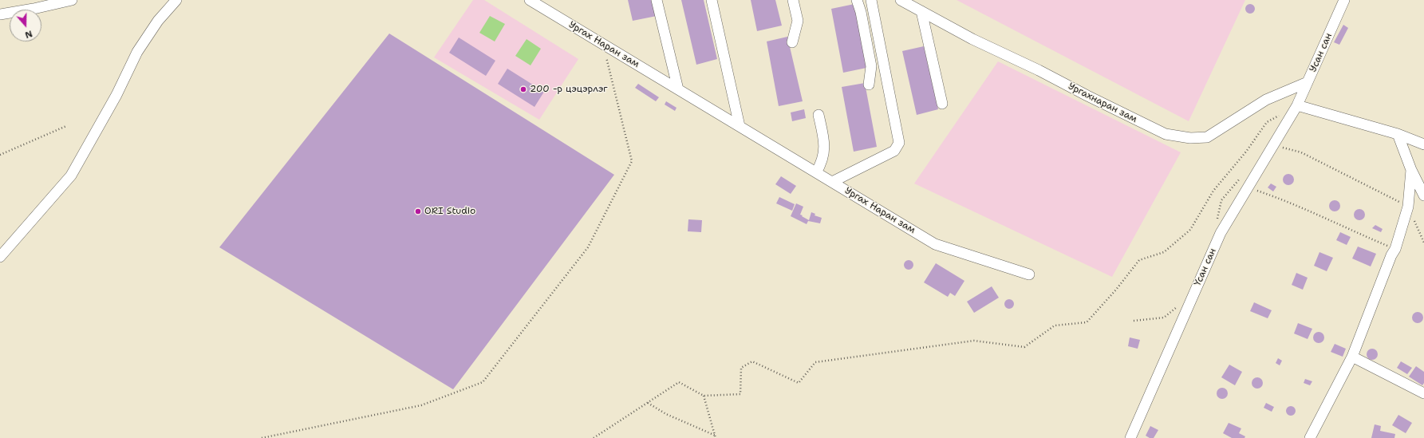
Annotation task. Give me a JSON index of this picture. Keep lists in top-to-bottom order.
{
  "streets": {
    "street": [
      "Ургах Наран зам",
      "Усан сан",
      "Ургахнаран зам",
      "Үсан сан"
    ]
  },
  "crossings": [
    ["Усан сан", "Ургахнаран зам"],
    ["Усан сан", "Үсан сан"]
  ],
  "places": ["200 -р цэцэрлэг", "ORI Studio"],
  "north": "bottom"
}
